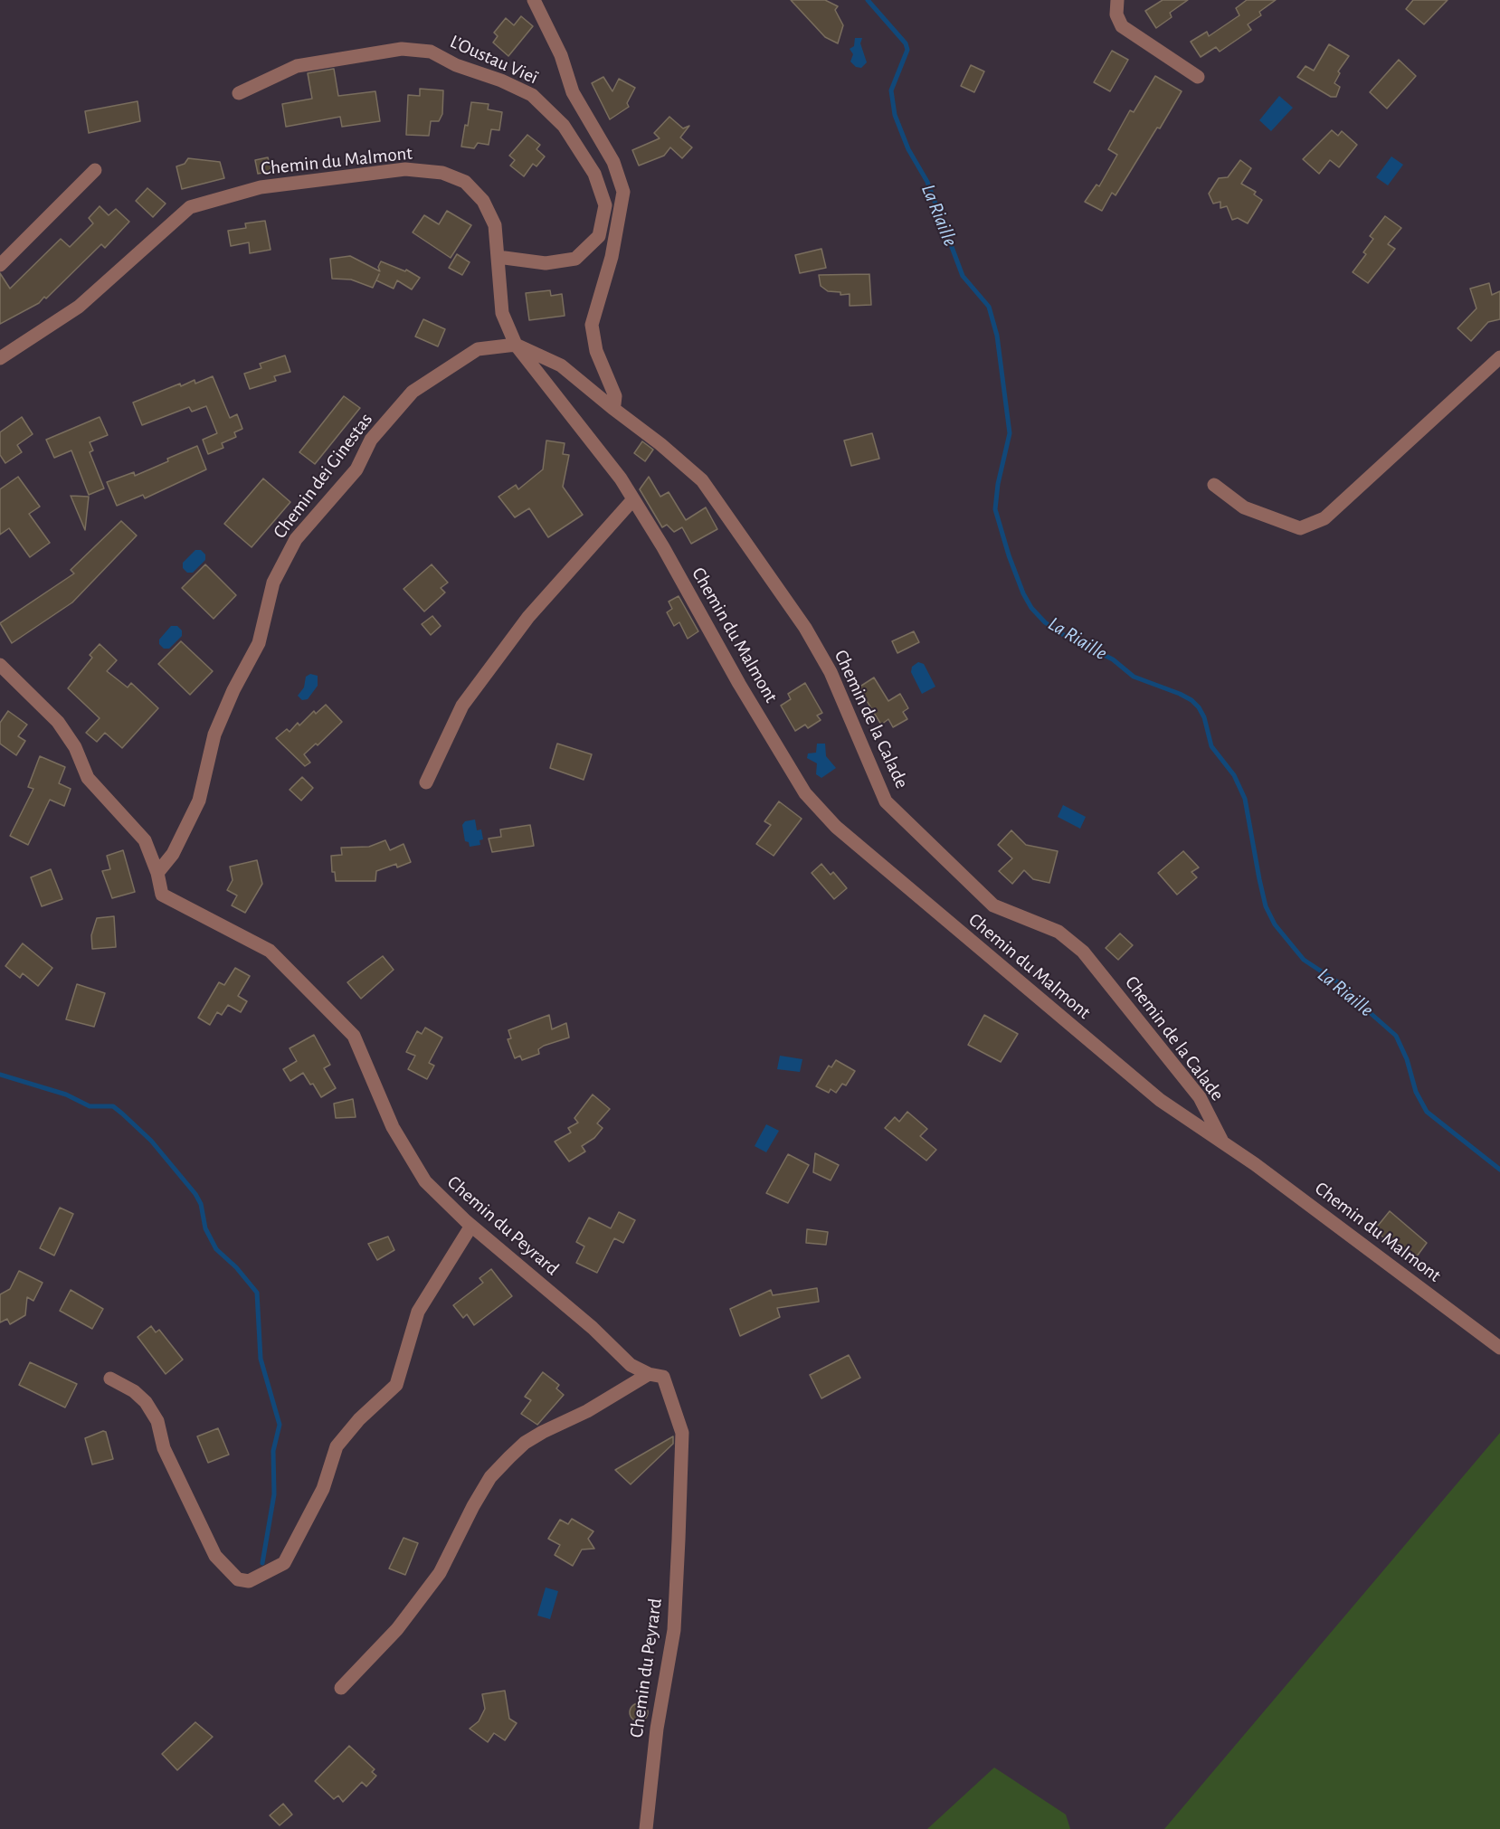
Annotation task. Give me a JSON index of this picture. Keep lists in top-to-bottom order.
{
  "streets": {
    "street": [
      "L'Oustau Vieï",
      "Chemin du Malmont",
      "Chemin dei Ginestas",
      "Chemin de la Calade",
      "Chemin du Peyrard"
    ]
  },
  "crossings": [
    ["L'Oustau Vieï", "Chemin du Malmont"],
    ["Chemin du Malmont", "Chemin dei Ginestas"],
    ["Chemin du Malmont", "Chemin de la Calade"],
    ["Chemin dei Ginestas", "Chemin de la Calade"],
    ["Chemin dei Ginestas", "Chemin du Peyrard"]
  ],
  "water": ["La Riaille"]
}
